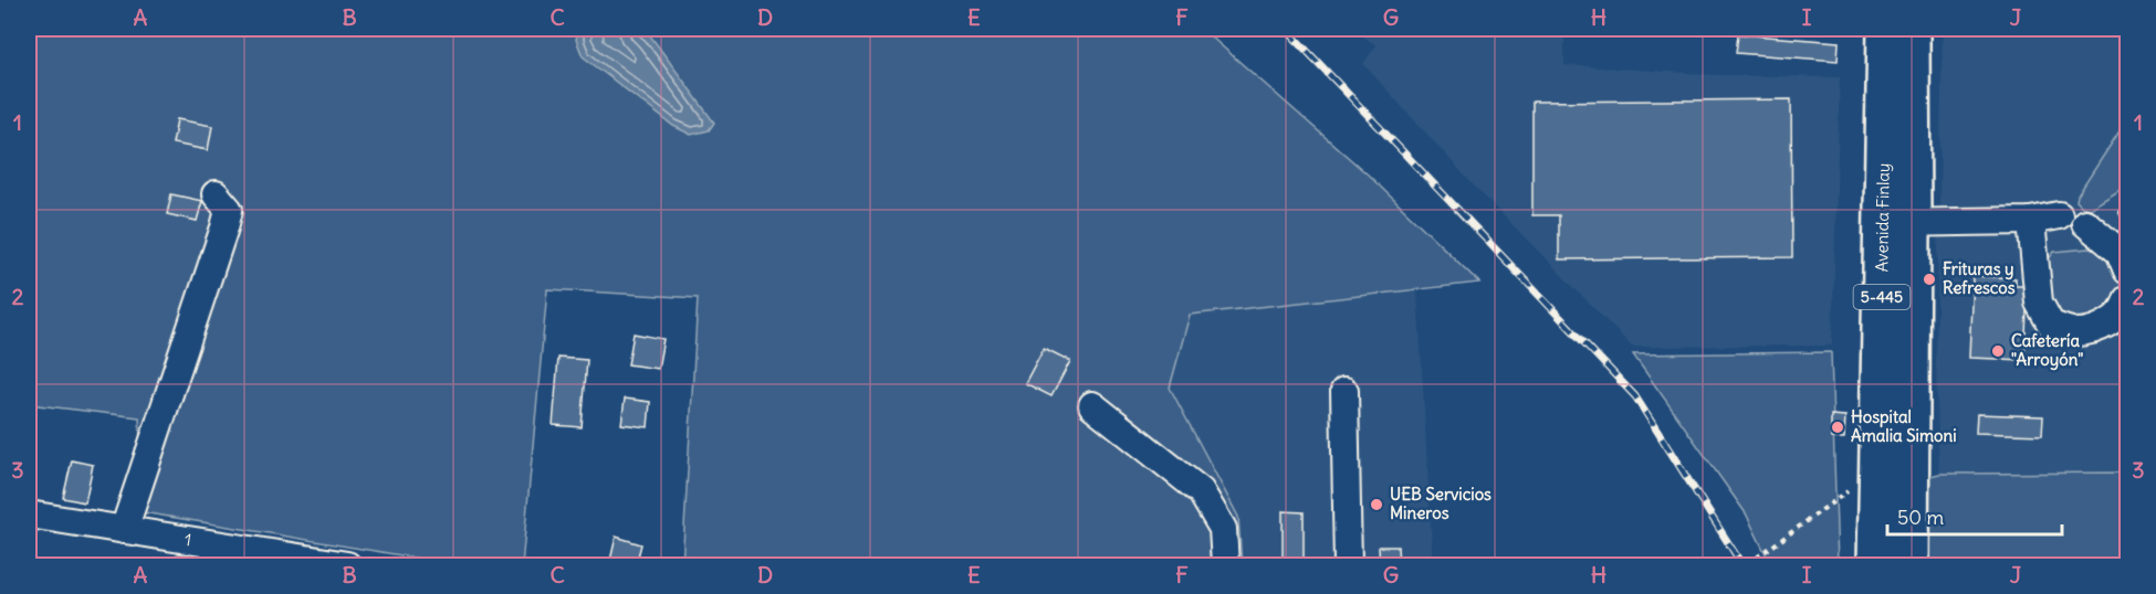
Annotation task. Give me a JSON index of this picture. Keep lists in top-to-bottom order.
{
  "streets": {
    "highway": ["Avenida Finlay", "5-445"],
    "street": ["1"]
  },
  "places": [
    "Frituras y Refrescos",
    "Cafetería \"Arroyón\"",
    "Hospital Amalia Simoni",
    "UEB Servicios Mineros"
  ],
  "scale_bar": "50 m",
  "grid": {
    "columns": [
      "A",
      "B",
      "C",
      "D",
      "E",
      "F",
      "G",
      "H",
      "I",
      "J"
    ],
    "rows": ["1", "2", "3"]
  }
}
